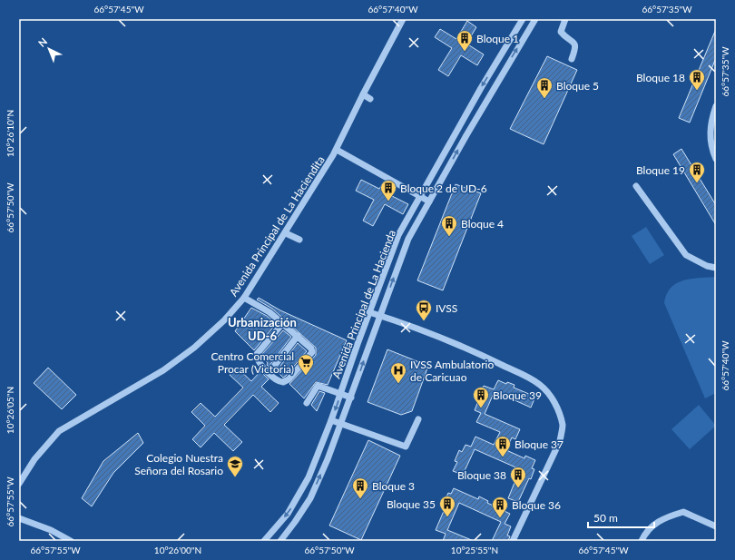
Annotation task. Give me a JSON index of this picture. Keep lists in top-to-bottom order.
{
  "streets": {
    "street": ["Avenida Principal de La Haciendita", "Avenida Principal de La Hacienda"]
  },
  "districts": ["Urbanización UD-6"],
  "places": {
    "building": [
      "Bloque 1",
      "Bloque 18",
      "Bloque 5",
      "Bloque 19",
      "Bloque 2 de UD-6",
      "Bloque 4",
      "Bloque 39",
      "Bloque 37",
      "Bloque 38",
      "Bloque 3",
      "Bloque 35",
      "Bloque 36"
    ],
    "bus stop": ["IVSS"],
    "supermarket": ["Centro Comercial Procar (Victoria)"],
    "hospital": ["IVSS Ambulatorio de Caricuao"],
    "school or university": ["Colegio Nuestra Señora del Rosario"]
  },
  "scale_bar": "50 m",
  "north": "top left",
  "coordinates": [
    "66°57'45\"W",
    "66°57'40\"W",
    "66°57'35\"W",
    "10°26'10\"N",
    "66°57'50\"W",
    "10°26'05\"N",
    "66°57'55\"W",
    "10°26'00\"N",
    "10°25'55\"N"
  ]
}
